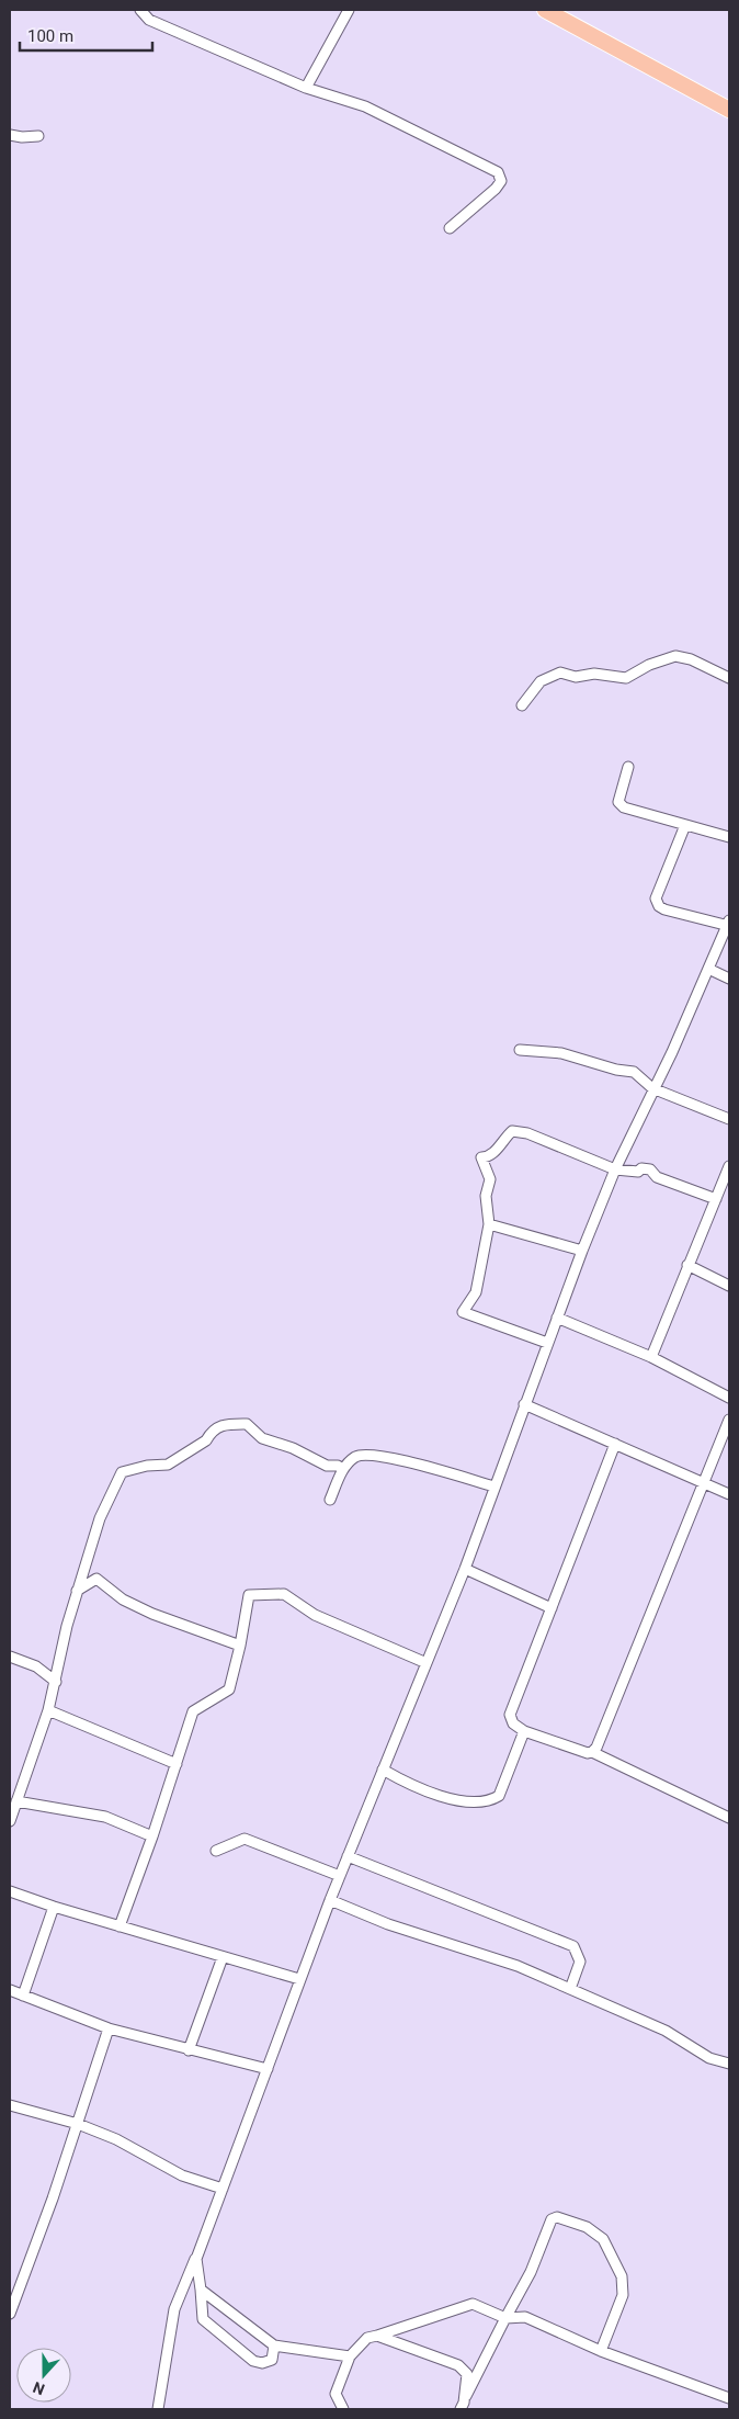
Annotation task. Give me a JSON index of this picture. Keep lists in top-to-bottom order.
{
  "scale_bar": "100 m",
  "north": "bottom"
}
